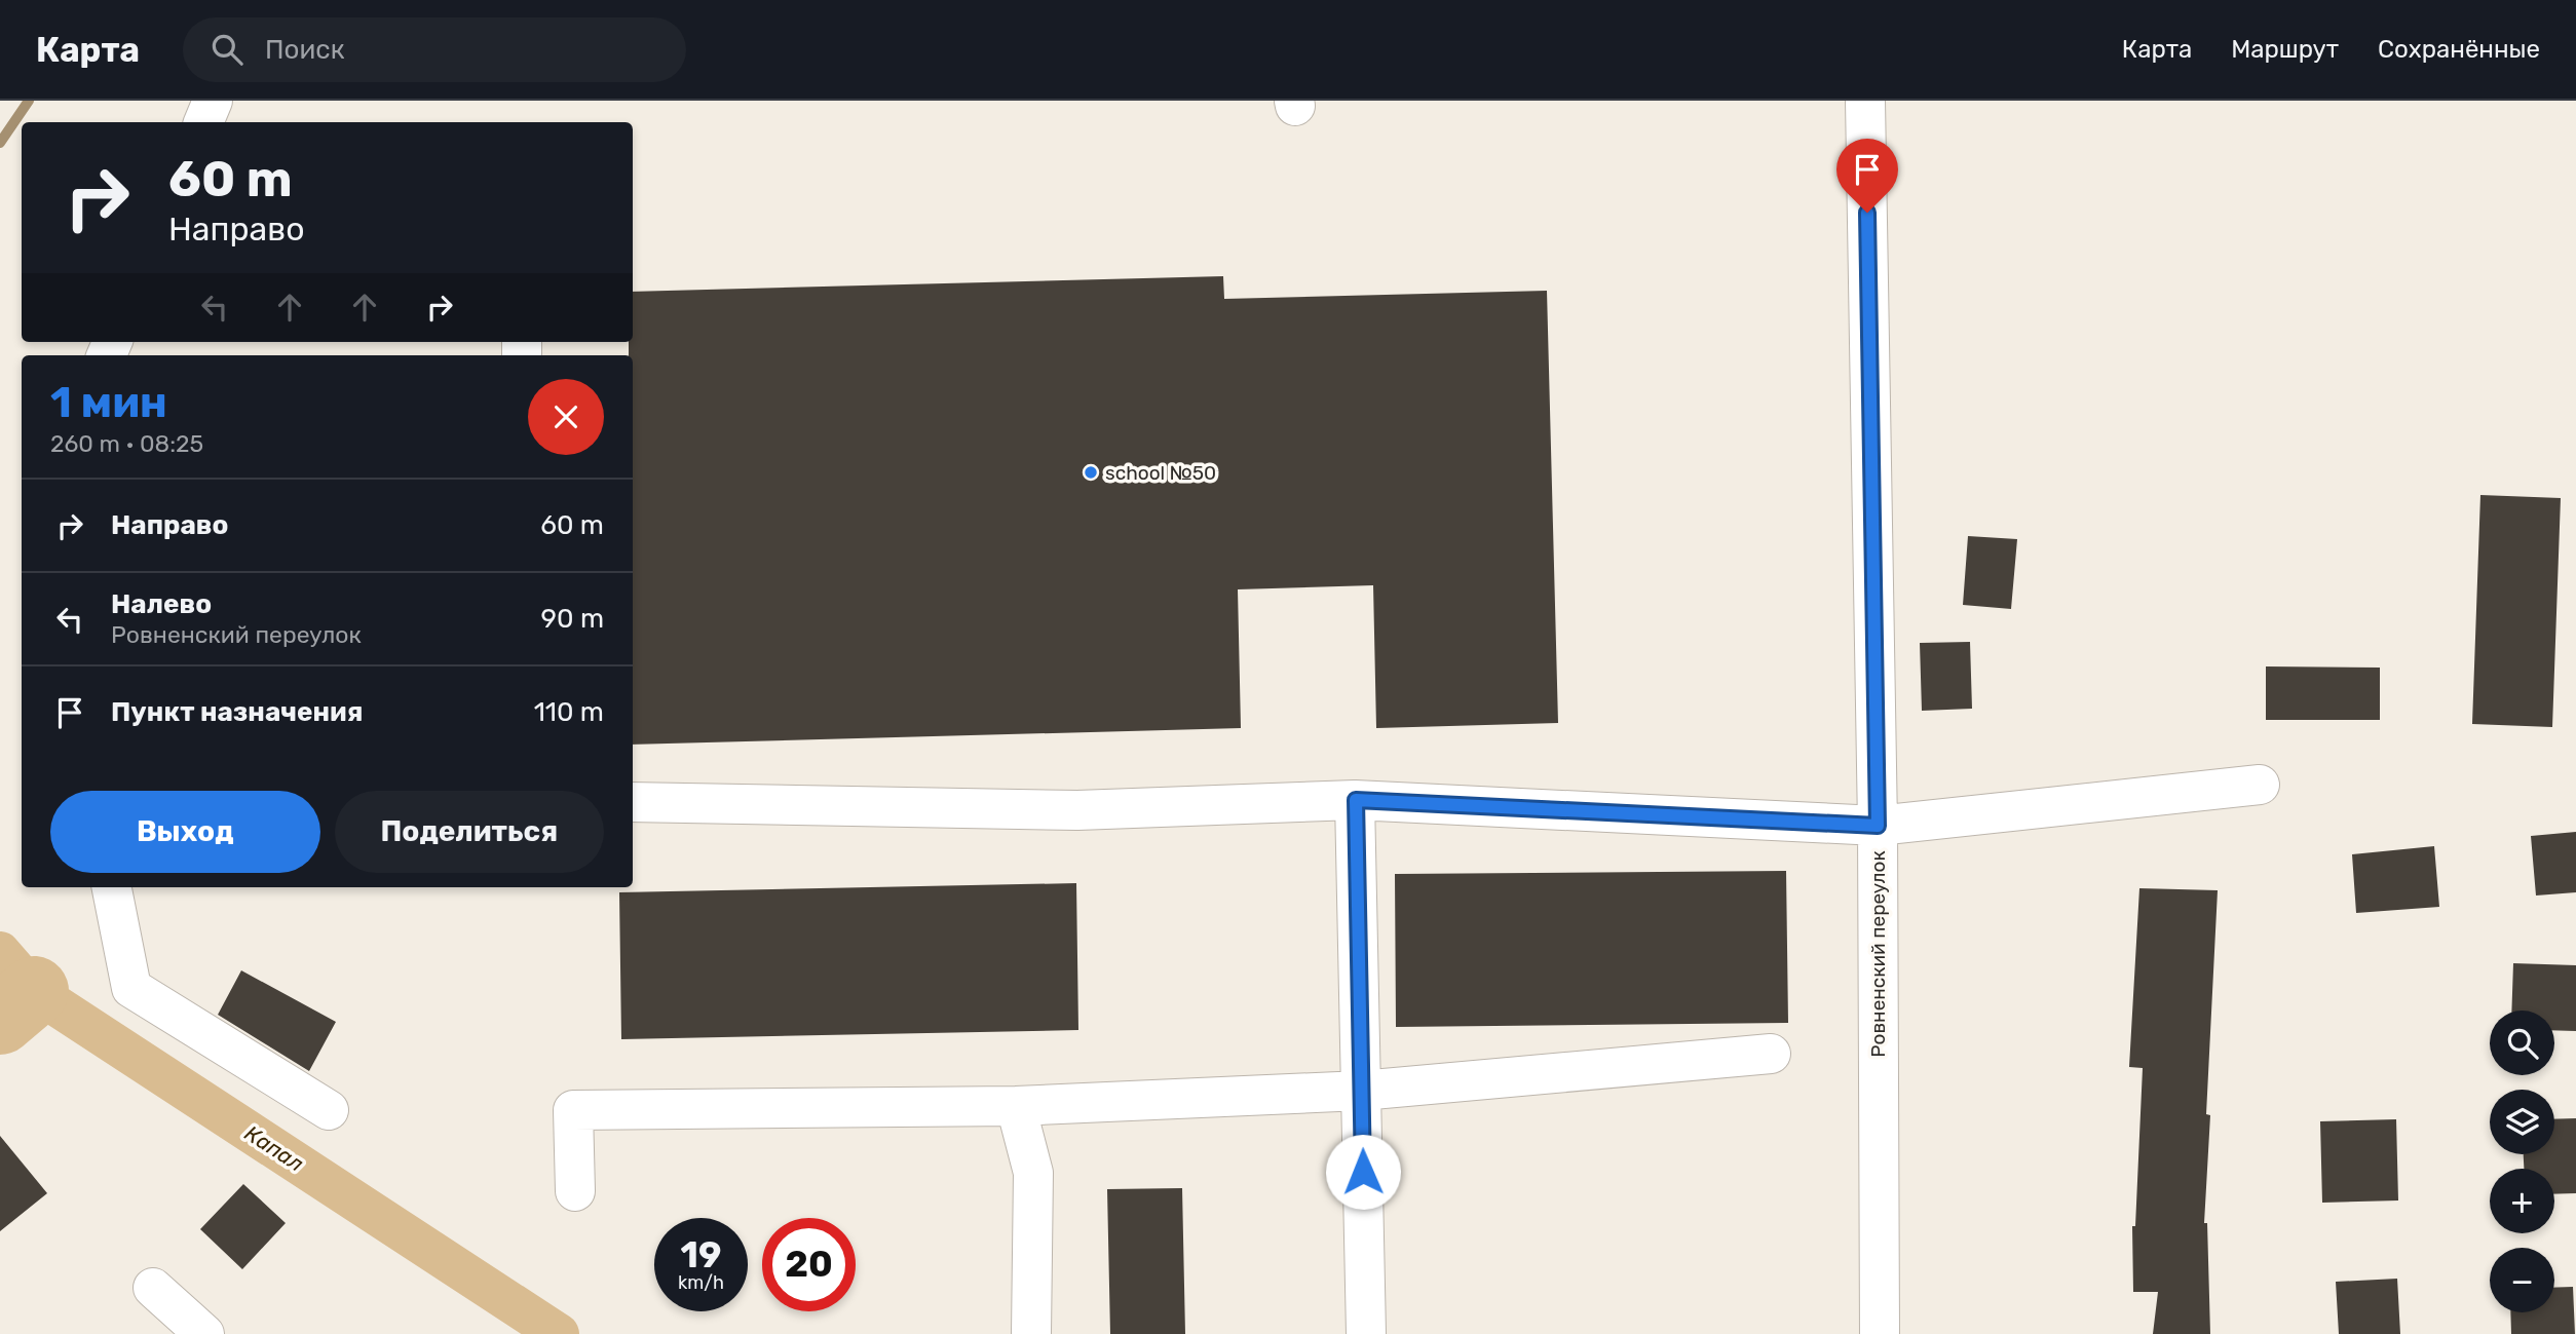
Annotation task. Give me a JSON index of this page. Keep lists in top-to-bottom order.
{
  "streets": {
    "street": ["Ровненский переулок"]
  },
  "water": ["Капал"],
  "places": ["school №50"],
  "page": {
    "header": "Карта",
    "search": "Поиск",
    "nav": ["Карта", "Маршрут", "Сохранённые"],
    "turn": ["60 m", "Направо"],
    "heading": ["1 мин", "260 m · 08:25"],
    "list": [
      {
        "name": "Направо",
        "value": "60 m"
      },
      {
        "name": "Налево",
        "note": "Ровненский переулок",
        "value": "90 m"
      },
      {
        "name": "Пункт назначения",
        "value": "110 m"
      }
    ],
    "buttons": ["Выход", "Поделиться"],
    "map_buttons": ["+", "−"],
    "speed": "19 km/h",
    "limit": "20"
  }
}
